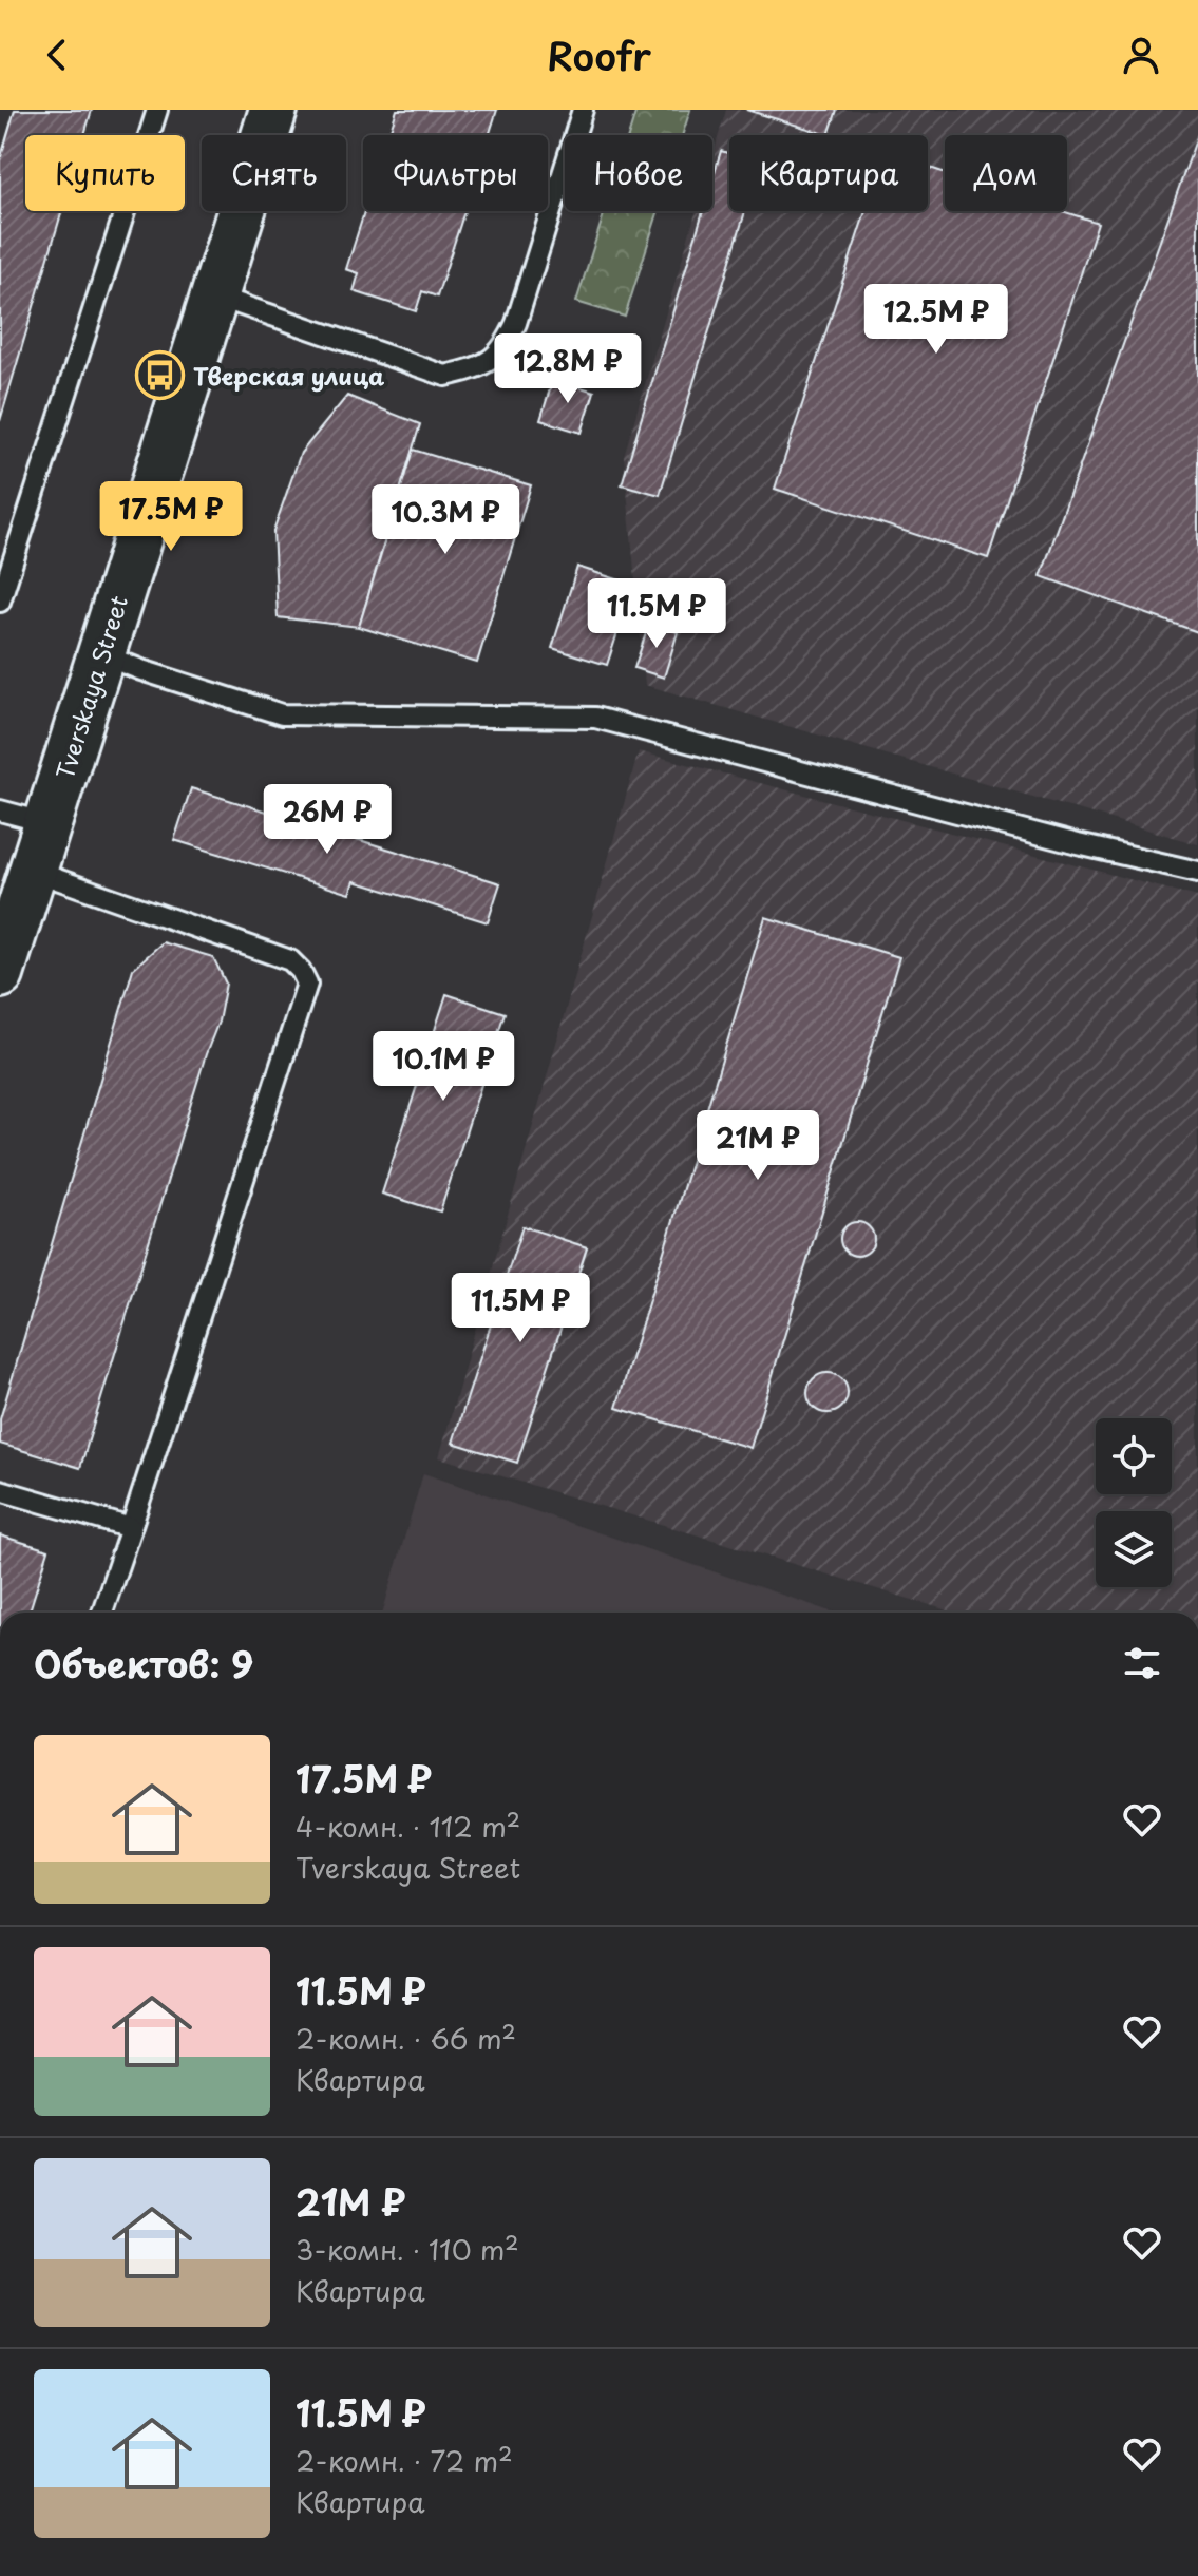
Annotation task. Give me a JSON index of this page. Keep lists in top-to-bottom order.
{
  "streets": {
    "main road": ["Tverskaya Street"]
  },
  "places": {
    "bus stop": ["Тверская улица"]
  },
  "page": {
    "header": "Roofr",
    "chip": [
      "Купить",
      "Снять",
      "Фильтры",
      "Новое",
      "Квартира",
      "Дом"
    ],
    "price": [
      "12.5M ₽",
      "12.8M ₽",
      "17.5M ₽",
      "10.3M ₽",
      "11.5M ₽",
      "26M ₽",
      "10.1M ₽",
      "21M ₽",
      "11.5M ₽"
    ],
    "heading": "Объектов: 9",
    "list": [
      {
        "name": "17.5M ₽",
        "note": "4-комн. · 112 m² · Tverskaya Street"
      },
      {
        "name": "11.5M ₽",
        "note": "2-комн. · 66 m² · Квартира"
      },
      {
        "name": "21M ₽",
        "note": "3-комн. · 110 m² · Квартира"
      },
      {
        "name": "11.5M ₽",
        "note": "2-комн. · 72 m² · Квартира"
      }
    ]
  }
}
